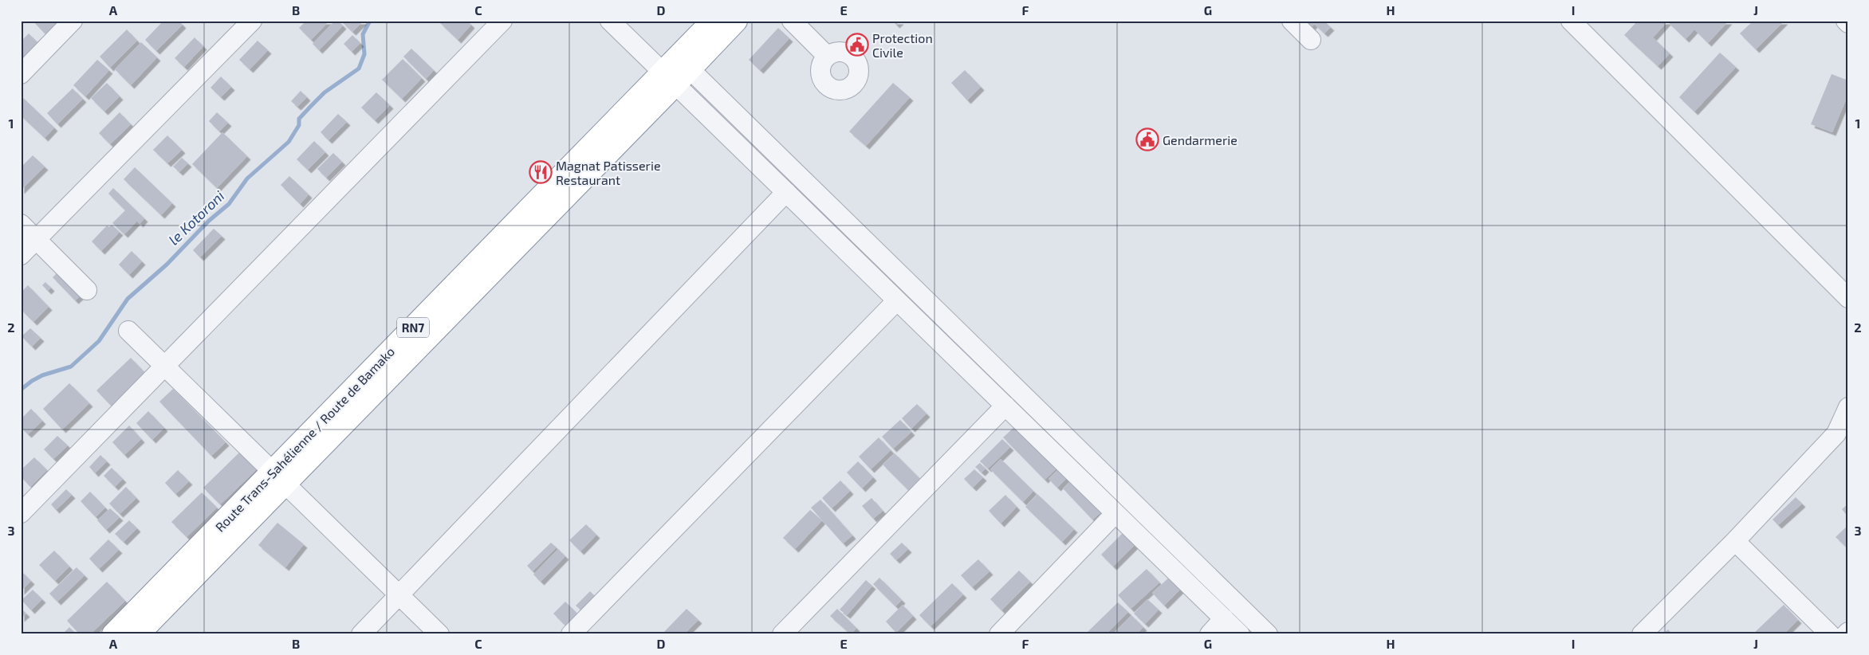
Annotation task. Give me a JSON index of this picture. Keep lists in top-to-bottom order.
{
  "streets": {
    "highway": ["RN7", "Route Trans-Sahélienne / Route de Bamako"]
  },
  "water": ["le Kotoroni"],
  "places": {
    "public building": ["Protection Civile", "Gendarmerie"],
    "restaurant": ["Magnat Patisserie Restaurant"]
  },
  "grid": {
    "columns": [
      "A",
      "B",
      "C",
      "D",
      "E",
      "F",
      "G",
      "H",
      "I",
      "J"
    ],
    "rows": ["1", "2", "3"]
  }
}
